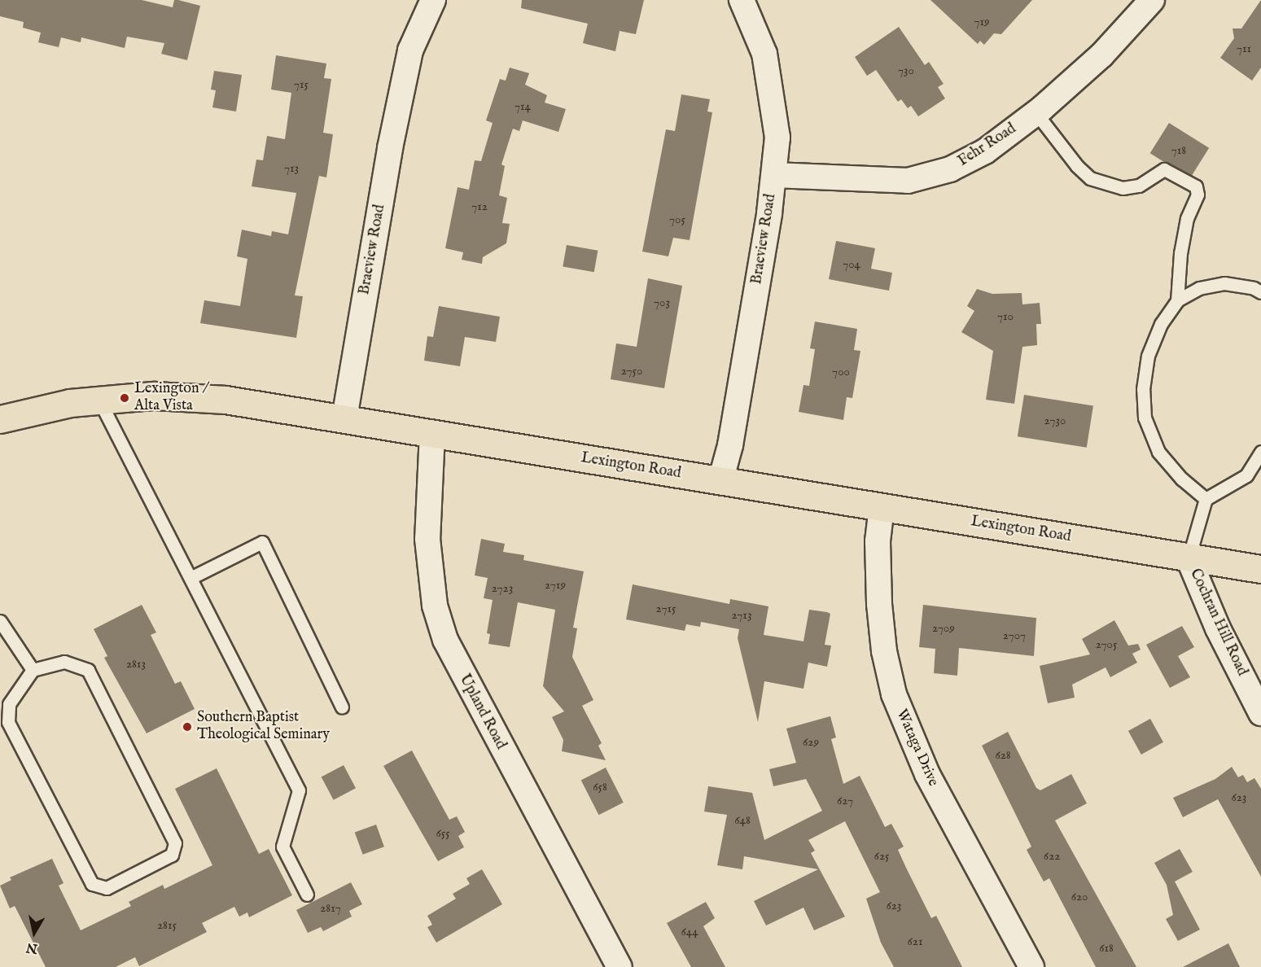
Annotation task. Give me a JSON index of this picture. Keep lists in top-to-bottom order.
{
  "streets": {
    "main road": ["Lexington Road"],
    "street": [
      "Fehr Road",
      "Braeview Road",
      "Cochran Hill Road",
      "Upland Road",
      "Wataga Drive"
    ]
  },
  "crossings": [
    ["Fehr Road", "Braeview Road"],
    ["Braeview Road", "Lexington Road"],
    ["Lexington Road", "Cochran Hill Road"],
    ["Lexington Road", "Upland Road"],
    ["Lexington Road", "Wataga Drive"]
  ],
  "places": ["Lexington / Alta Vista", "Southern Baptist Theological Seminary"],
  "house_numbers": [
    "719",
    "711",
    "730",
    "715",
    "714",
    "718",
    "713",
    "712",
    "705",
    "704",
    "703",
    "710",
    "2750",
    "700",
    "2730",
    "2719",
    "2723",
    "2715",
    "2713",
    "2709",
    "2707",
    "2705",
    "2813",
    "629",
    "628",
    "658",
    "623",
    "627",
    "648",
    "655",
    "625",
    "622",
    "620",
    "623",
    "2817",
    "2815",
    "644",
    "621",
    "618"
  ],
  "north": "bottom"
}
